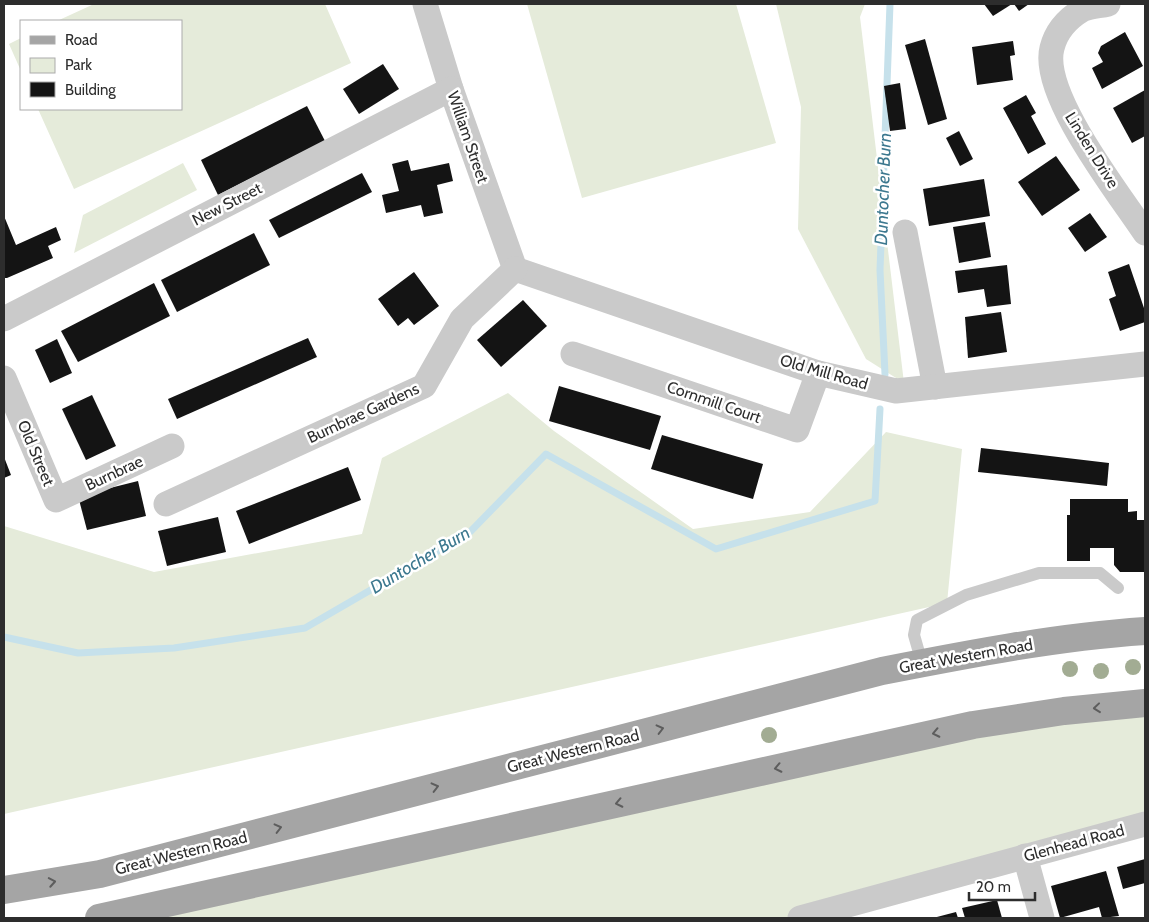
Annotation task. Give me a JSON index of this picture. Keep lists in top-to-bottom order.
{
  "streets": {
    "main road": ["Great Western Road"],
    "street": [
      "William Street",
      "Linden Drive",
      "New Street",
      "Old Mill Road",
      "Cornmill Court",
      "Burnbrae Gardens",
      "Old Street",
      "Burnbrae",
      "Glenhead Road"
    ]
  },
  "crossings": [
    ["William Street", "New Street"],
    ["William Street", "Old Mill Road"],
    ["William Street", "Burnbrae Gardens"],
    ["Old Mill Road", "Cornmill Court"],
    ["Old Mill Road", "Burnbrae Gardens"],
    ["Old Street", "Burnbrae"]
  ],
  "water": ["Duntocher Burn"],
  "legend": ["Road", "Park", "Building"],
  "scale_bar": "20 m"
}
